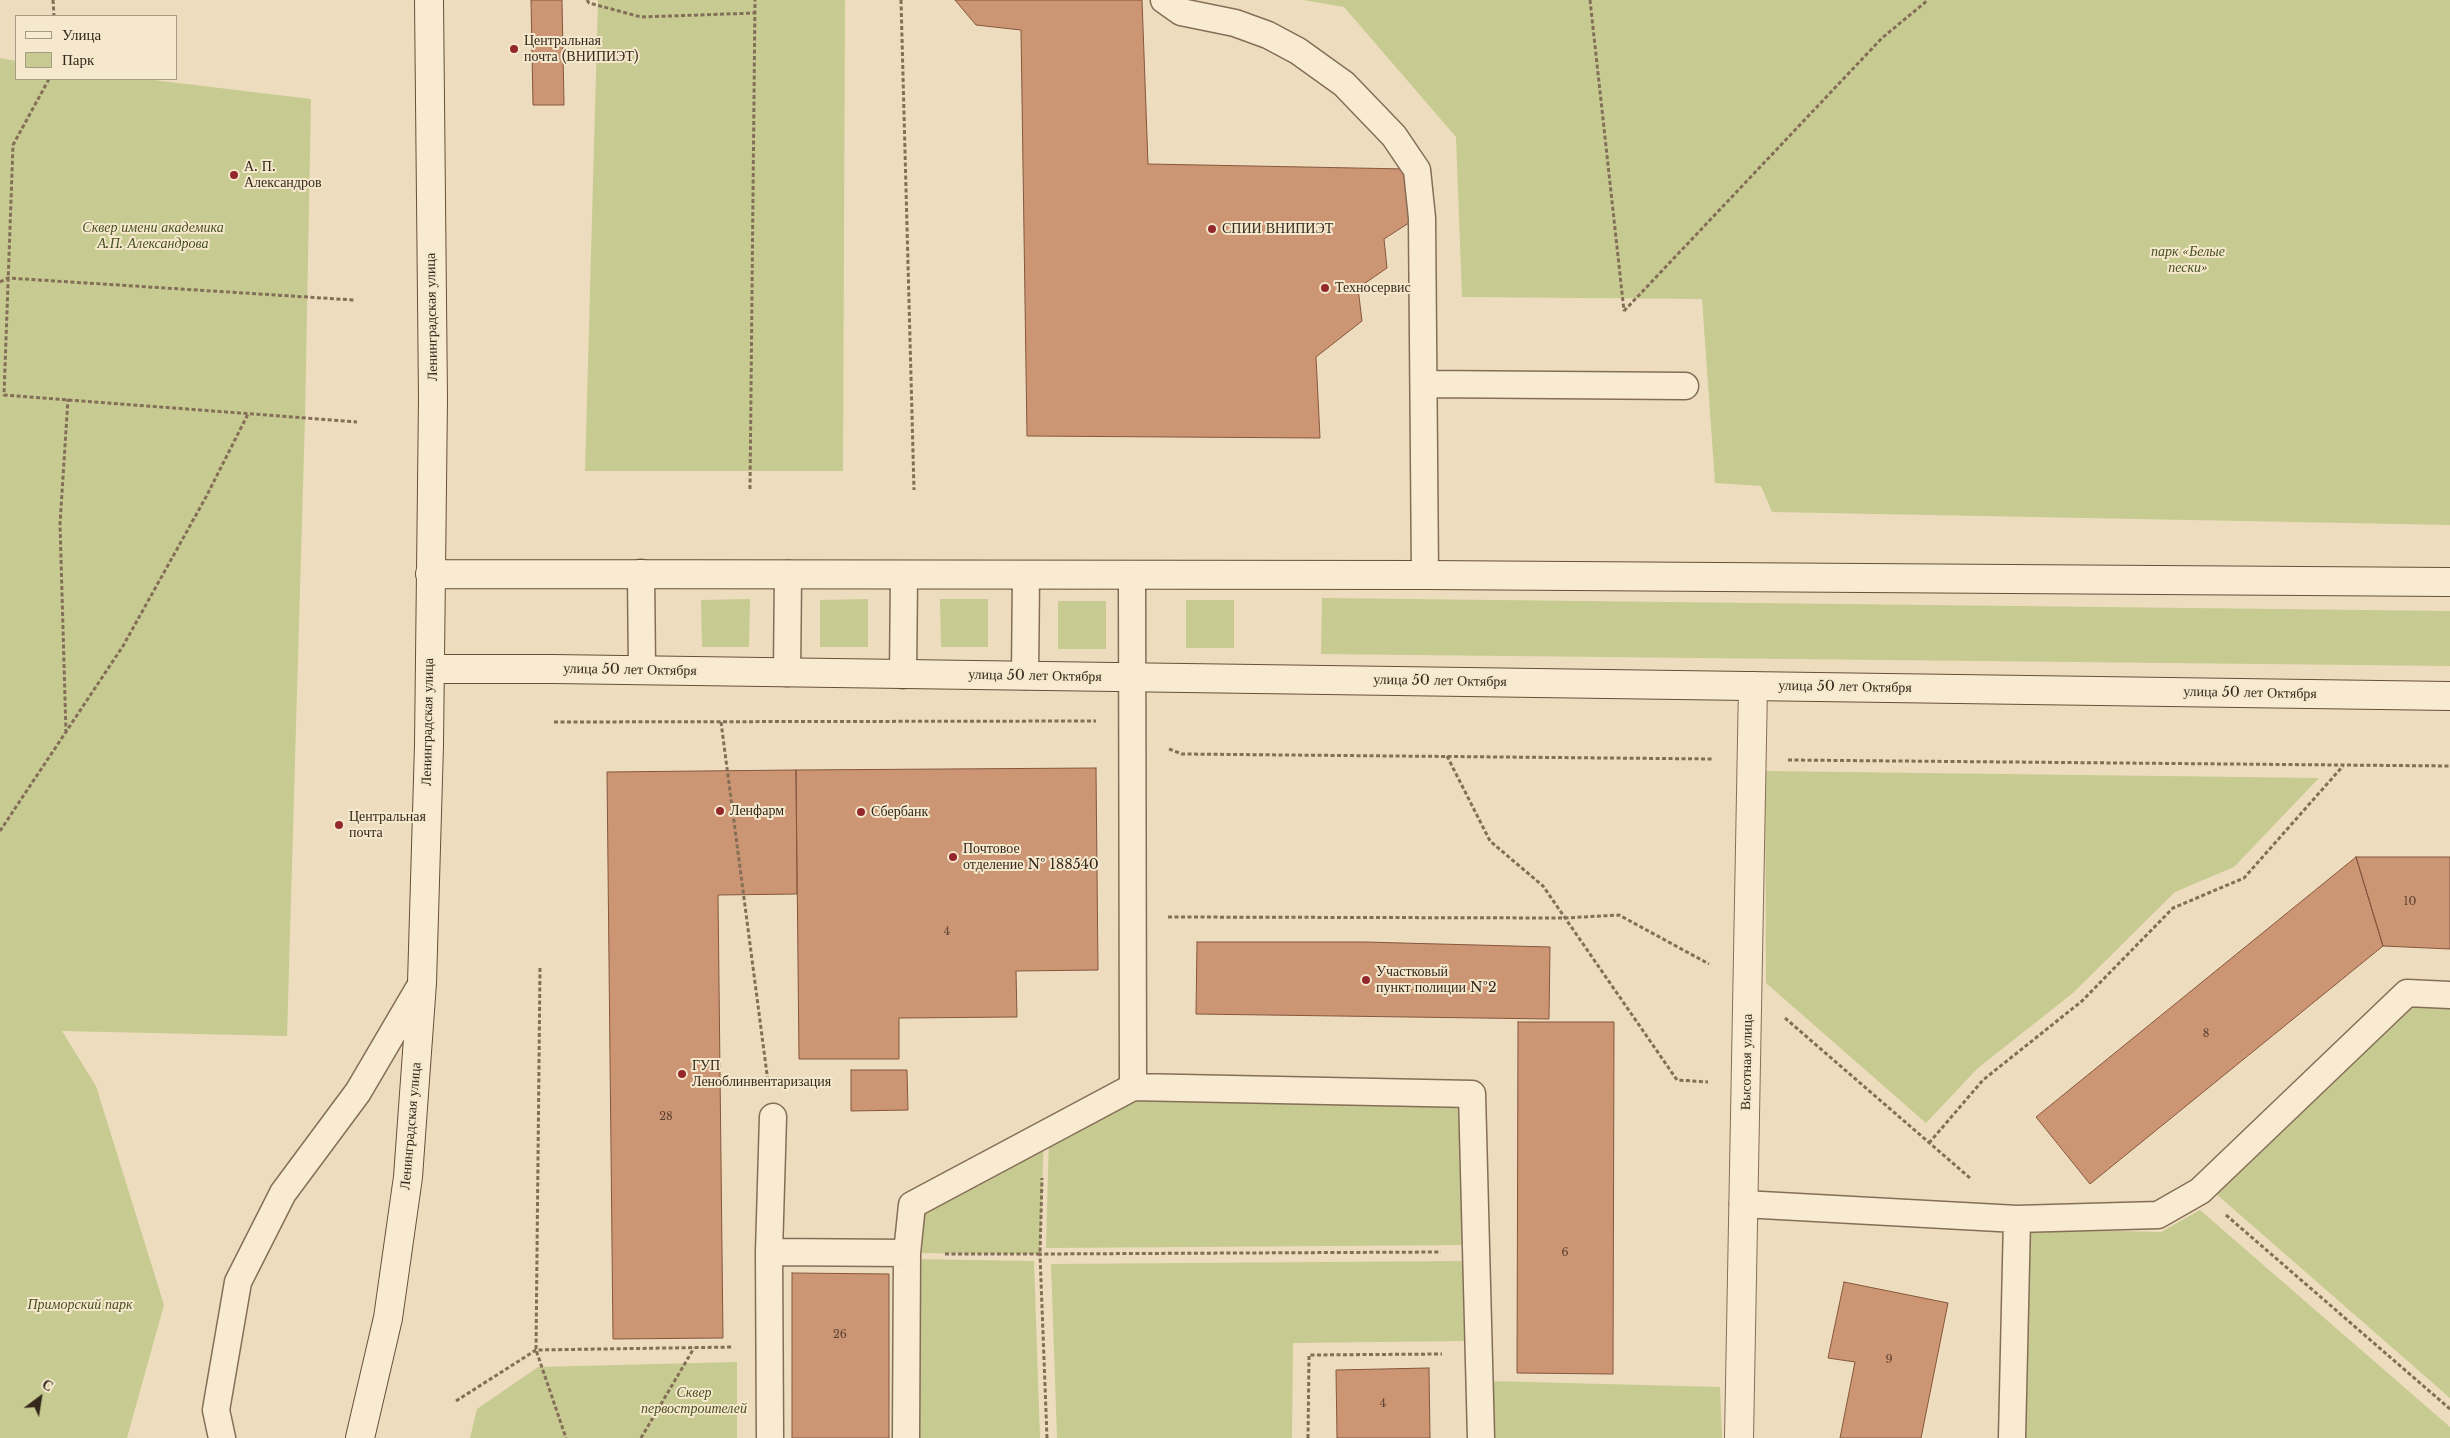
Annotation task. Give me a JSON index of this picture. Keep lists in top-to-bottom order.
{
  "streets": {
    "street": ["Ленинградская улица", "улица 50 лет Октября", "Высотная улица"]
  },
  "crossings": [
    ["Ленинградская улица", "улица 50 лет Октября"],
    ["улица 50 лет Октября", "Высотная улица"]
  ],
  "parks": [
    "Сквер имени академика А.П. Александрова",
    "парк «Белые пески»",
    "Приморский парк",
    "Сквер первостроителей"
  ],
  "places": [
    "Центральная почта (ВНИПИЭТ)",
    "А. П. Александров",
    "СПИИ ВНИПИЭТ",
    "Техносервис",
    "Ленфарм",
    "Сбербанк",
    "Центральная почта",
    "Почтовое отделение № 188540",
    "Участковый пункт полиции №2",
    "ГУП Леноблинвентаризация"
  ],
  "house_numbers": [
    "10",
    "4",
    "8",
    "28",
    "6",
    "26",
    "9",
    "4"
  ],
  "legend": ["Улица", "Парк"],
  "north": "top right"
}
